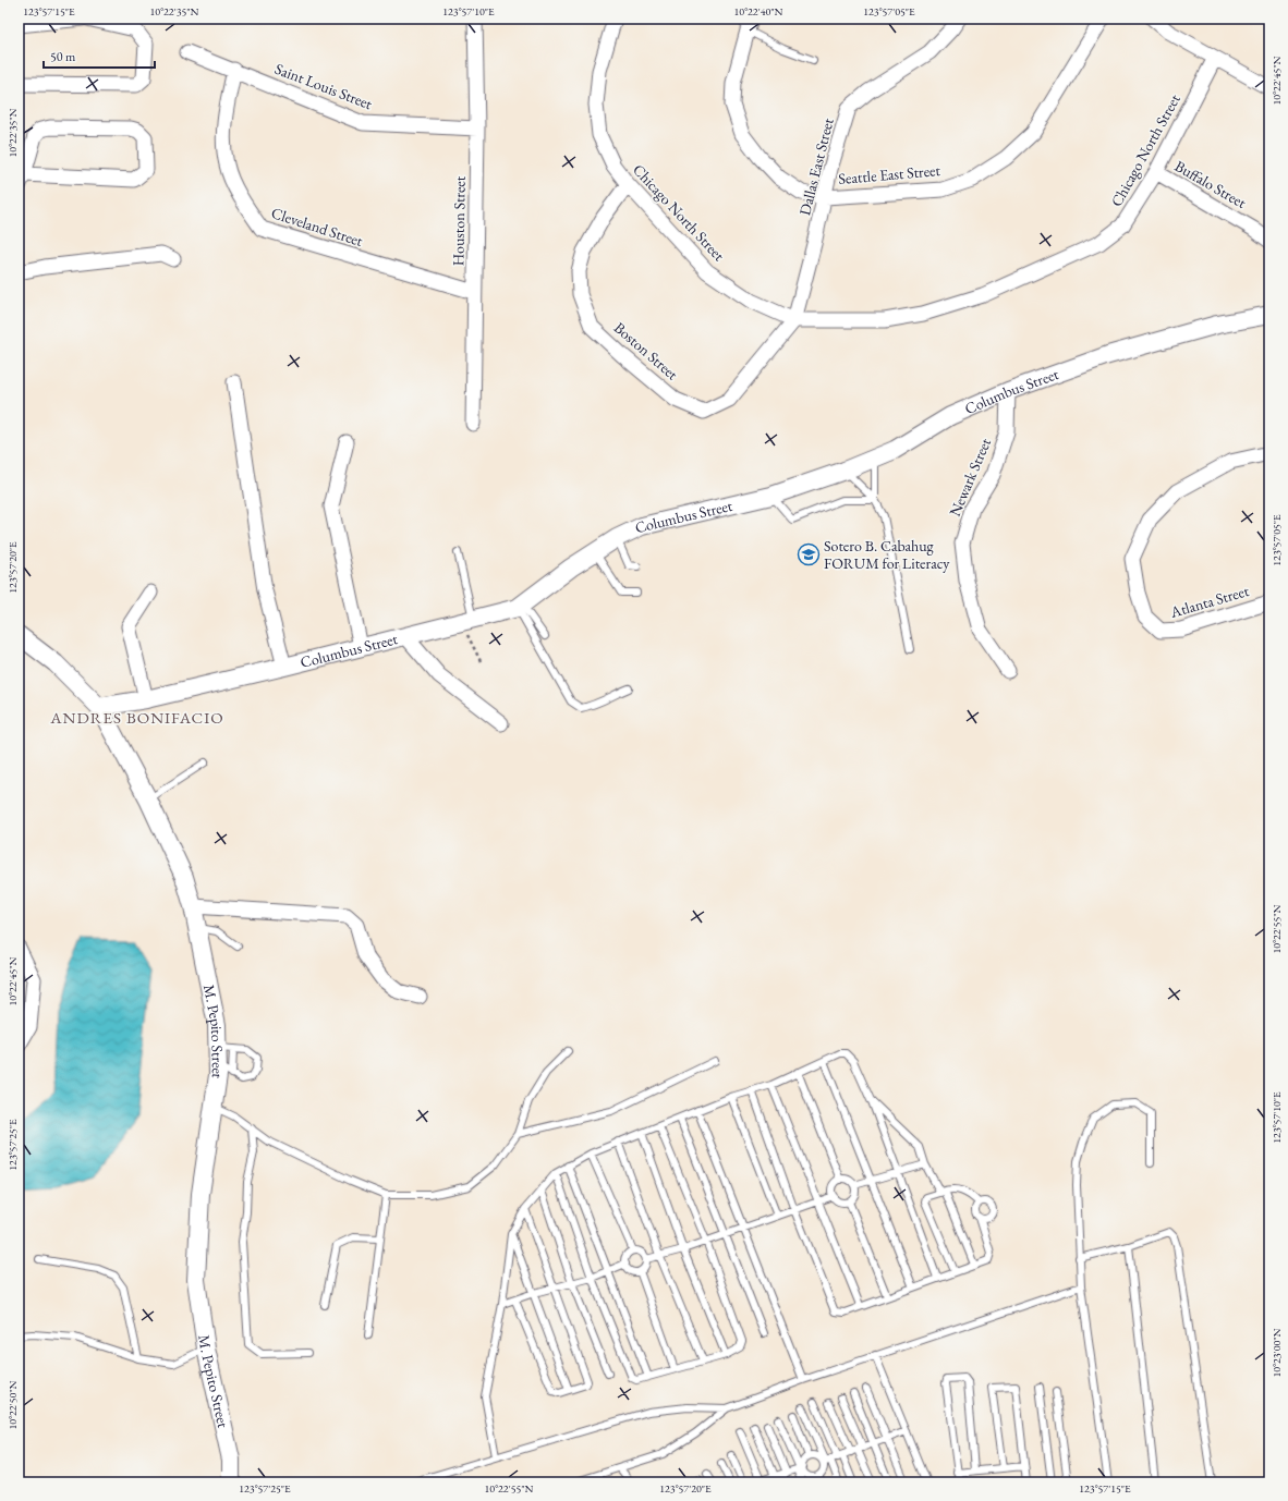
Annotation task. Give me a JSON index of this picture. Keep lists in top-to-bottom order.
{
  "streets": {
    "street": [
      "Saint Louis Street",
      "Chicago North Street",
      "Dallas East Street",
      "Seattle East Street",
      "Buffalo Street",
      "Houston Street",
      "Cleveland Street",
      "Boston Street",
      "Columbus Street",
      "Newark Street",
      "Atlanta Street",
      "M. Pepito Street"
    ]
  },
  "crossings": [
    ["Saint Louis Street", "Houston Street"],
    ["Saint Louis Street", "Cleveland Street"],
    ["Chicago North Street", "Dallas East Street"],
    ["Chicago North Street", "Buffalo Street"],
    ["Chicago North Street", "Boston Street"],
    ["Dallas East Street", "Seattle East Street"],
    ["Dallas East Street", "Boston Street"],
    ["Houston Street", "Cleveland Street"],
    ["Columbus Street", "Newark Street"],
    ["Columbus Street", "M. Pepito Street"]
  ],
  "districts": ["ANDRES BONIFACIO"],
  "places": {
    "school or university": ["Sotero B. Cabahug FORUM for Literacy"]
  },
  "scale_bar": "50 m",
  "coordinates": [
    "123°57'15\"E",
    "10°22'35\"N",
    "123°57'10\"E",
    "10°22'40\"N",
    "123°57'05\"E",
    "10°22'45\"N",
    "123°57'20\"E",
    "10°22'55\"N",
    "123°57'25\"E",
    "10°23'00\"N",
    "10°22'50\"N"
  ]
}
